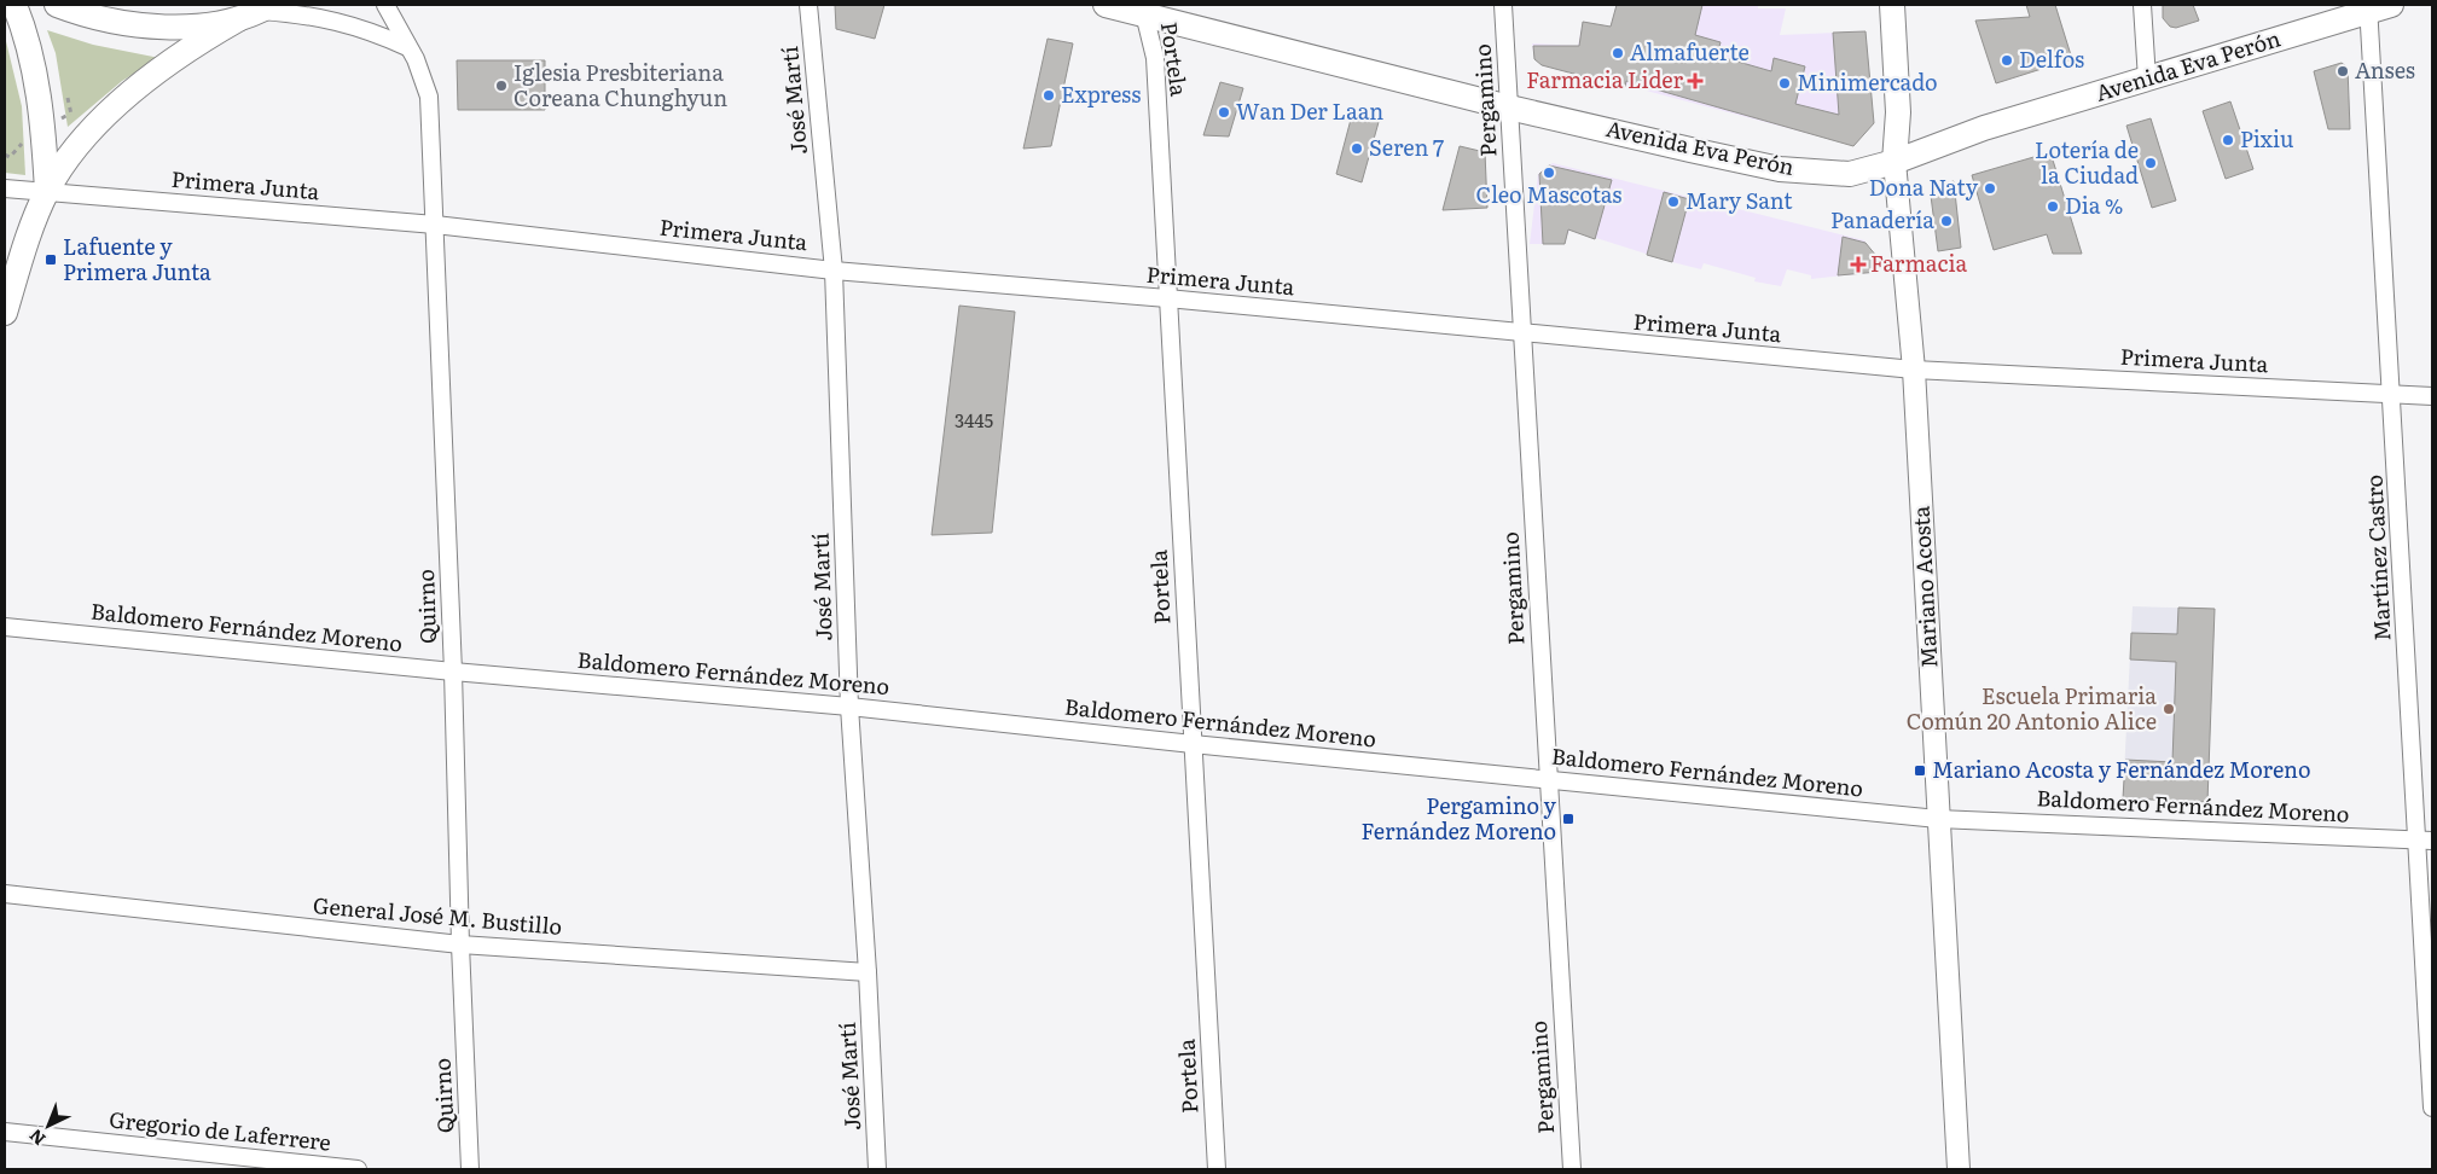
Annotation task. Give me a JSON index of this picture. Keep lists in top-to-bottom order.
{
  "streets": {
    "main road": ["Avenida Eva Perón", "Mariano Acosta"],
    "street": [
      "Portela",
      "José Martí",
      "Pergamino",
      "Primera Junta",
      "Martínez Castro",
      "Quirno",
      "Baldomero Fernández Moreno",
      "General José M. Bustillo",
      "Gregorio de Laferrere"
    ]
  },
  "crossings": [
    ["Portela", "Avenida Eva Perón"],
    ["Portela", "Primera Junta"],
    ["Portela", "Baldomero Fernández Moreno"],
    ["Avenida Eva Perón", "Pergamino"],
    ["Avenida Eva Perón", "Martínez Castro"],
    ["Avenida Eva Perón", "Mariano Acosta"],
    ["José Martí", "Primera Junta"],
    ["José Martí", "Baldomero Fernández Moreno"],
    ["José Martí", "General José M. Bustillo"],
    ["Pergamino", "Primera Junta"],
    ["Pergamino", "Baldomero Fernández Moreno"],
    ["Primera Junta", "Martínez Castro"],
    ["Primera Junta", "Mariano Acosta"],
    ["Primera Junta", "Quirno"],
    ["Martínez Castro", "Baldomero Fernández Moreno"],
    ["Mariano Acosta", "Baldomero Fernández Moreno"],
    ["Quirno", "Baldomero Fernández Moreno"],
    ["Quirno", "General José M. Bustillo"]
  ],
  "places": {
    "other": [
      "Almafuerte",
      "Delfos",
      "Anses",
      "Minimercado",
      "Iglesia Presbiteriana Coreana Chunghyun",
      "Express",
      "Wan Der Laan",
      "Pixiu",
      "Seren 7",
      "Lotería de la Ciudad",
      "Cleo Mascotas",
      "Dona Naty",
      "Mary Sant",
      "Dia %",
      "Panadería",
      "Escuela Primaria Común 20 Antonio Alice"
    ],
    "health": ["Farmacia Lider", "Farmacia"],
    "transit": ["Lafuente y Primera Junta", "Mariano Acosta y Fernández Moreno", "Pergamino y Fernández Moreno"]
  },
  "house_numbers": ["3445"],
  "north": "bottom left"
}
